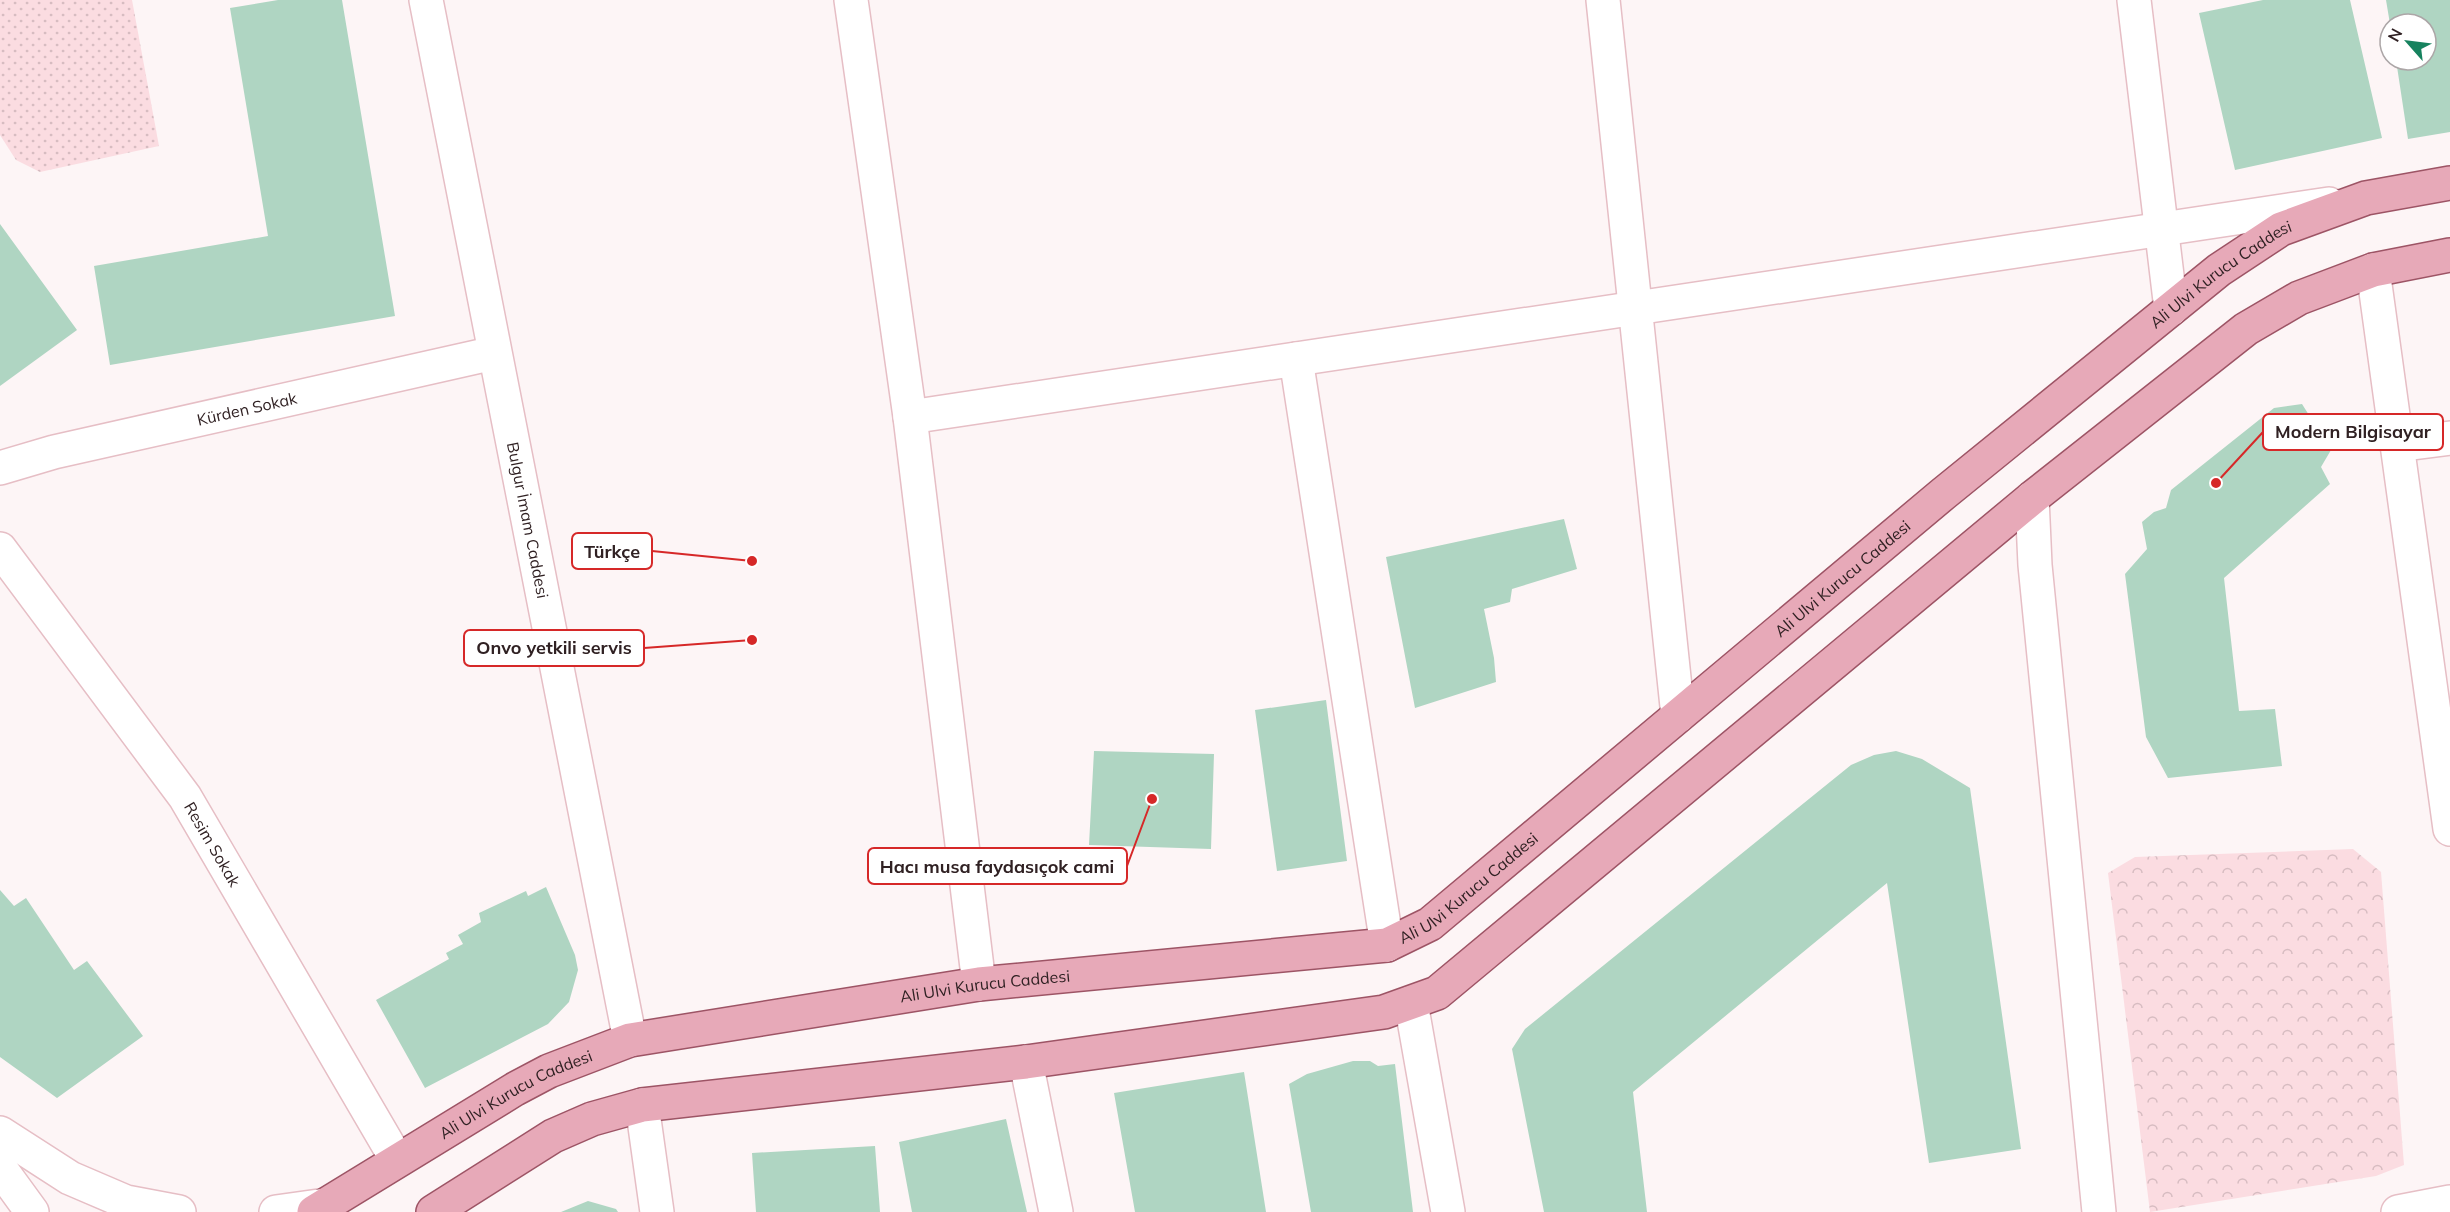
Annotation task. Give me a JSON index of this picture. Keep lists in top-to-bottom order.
{
  "streets": {
    "main road": ["Ali Ulvi Kurucu Caddesi"],
    "street": ["Kürden Sokak", "Bulgur İmam Caddesi", "Resim Sokak"]
  },
  "crossings": [
    ["Ali Ulvi Kurucu Caddesi", "Bulgur İmam Caddesi"],
    ["Ali Ulvi Kurucu Caddesi", "Resim Sokak"],
    ["Kürden Sokak", "Bulgur İmam Caddesi"]
  ],
  "places": [
    "Modern Bilgisayar",
    "Türkçe",
    "Onvo yetkili servis",
    "Hacı musa faydasıçok cami"
  ],
  "north": "top left"
}
